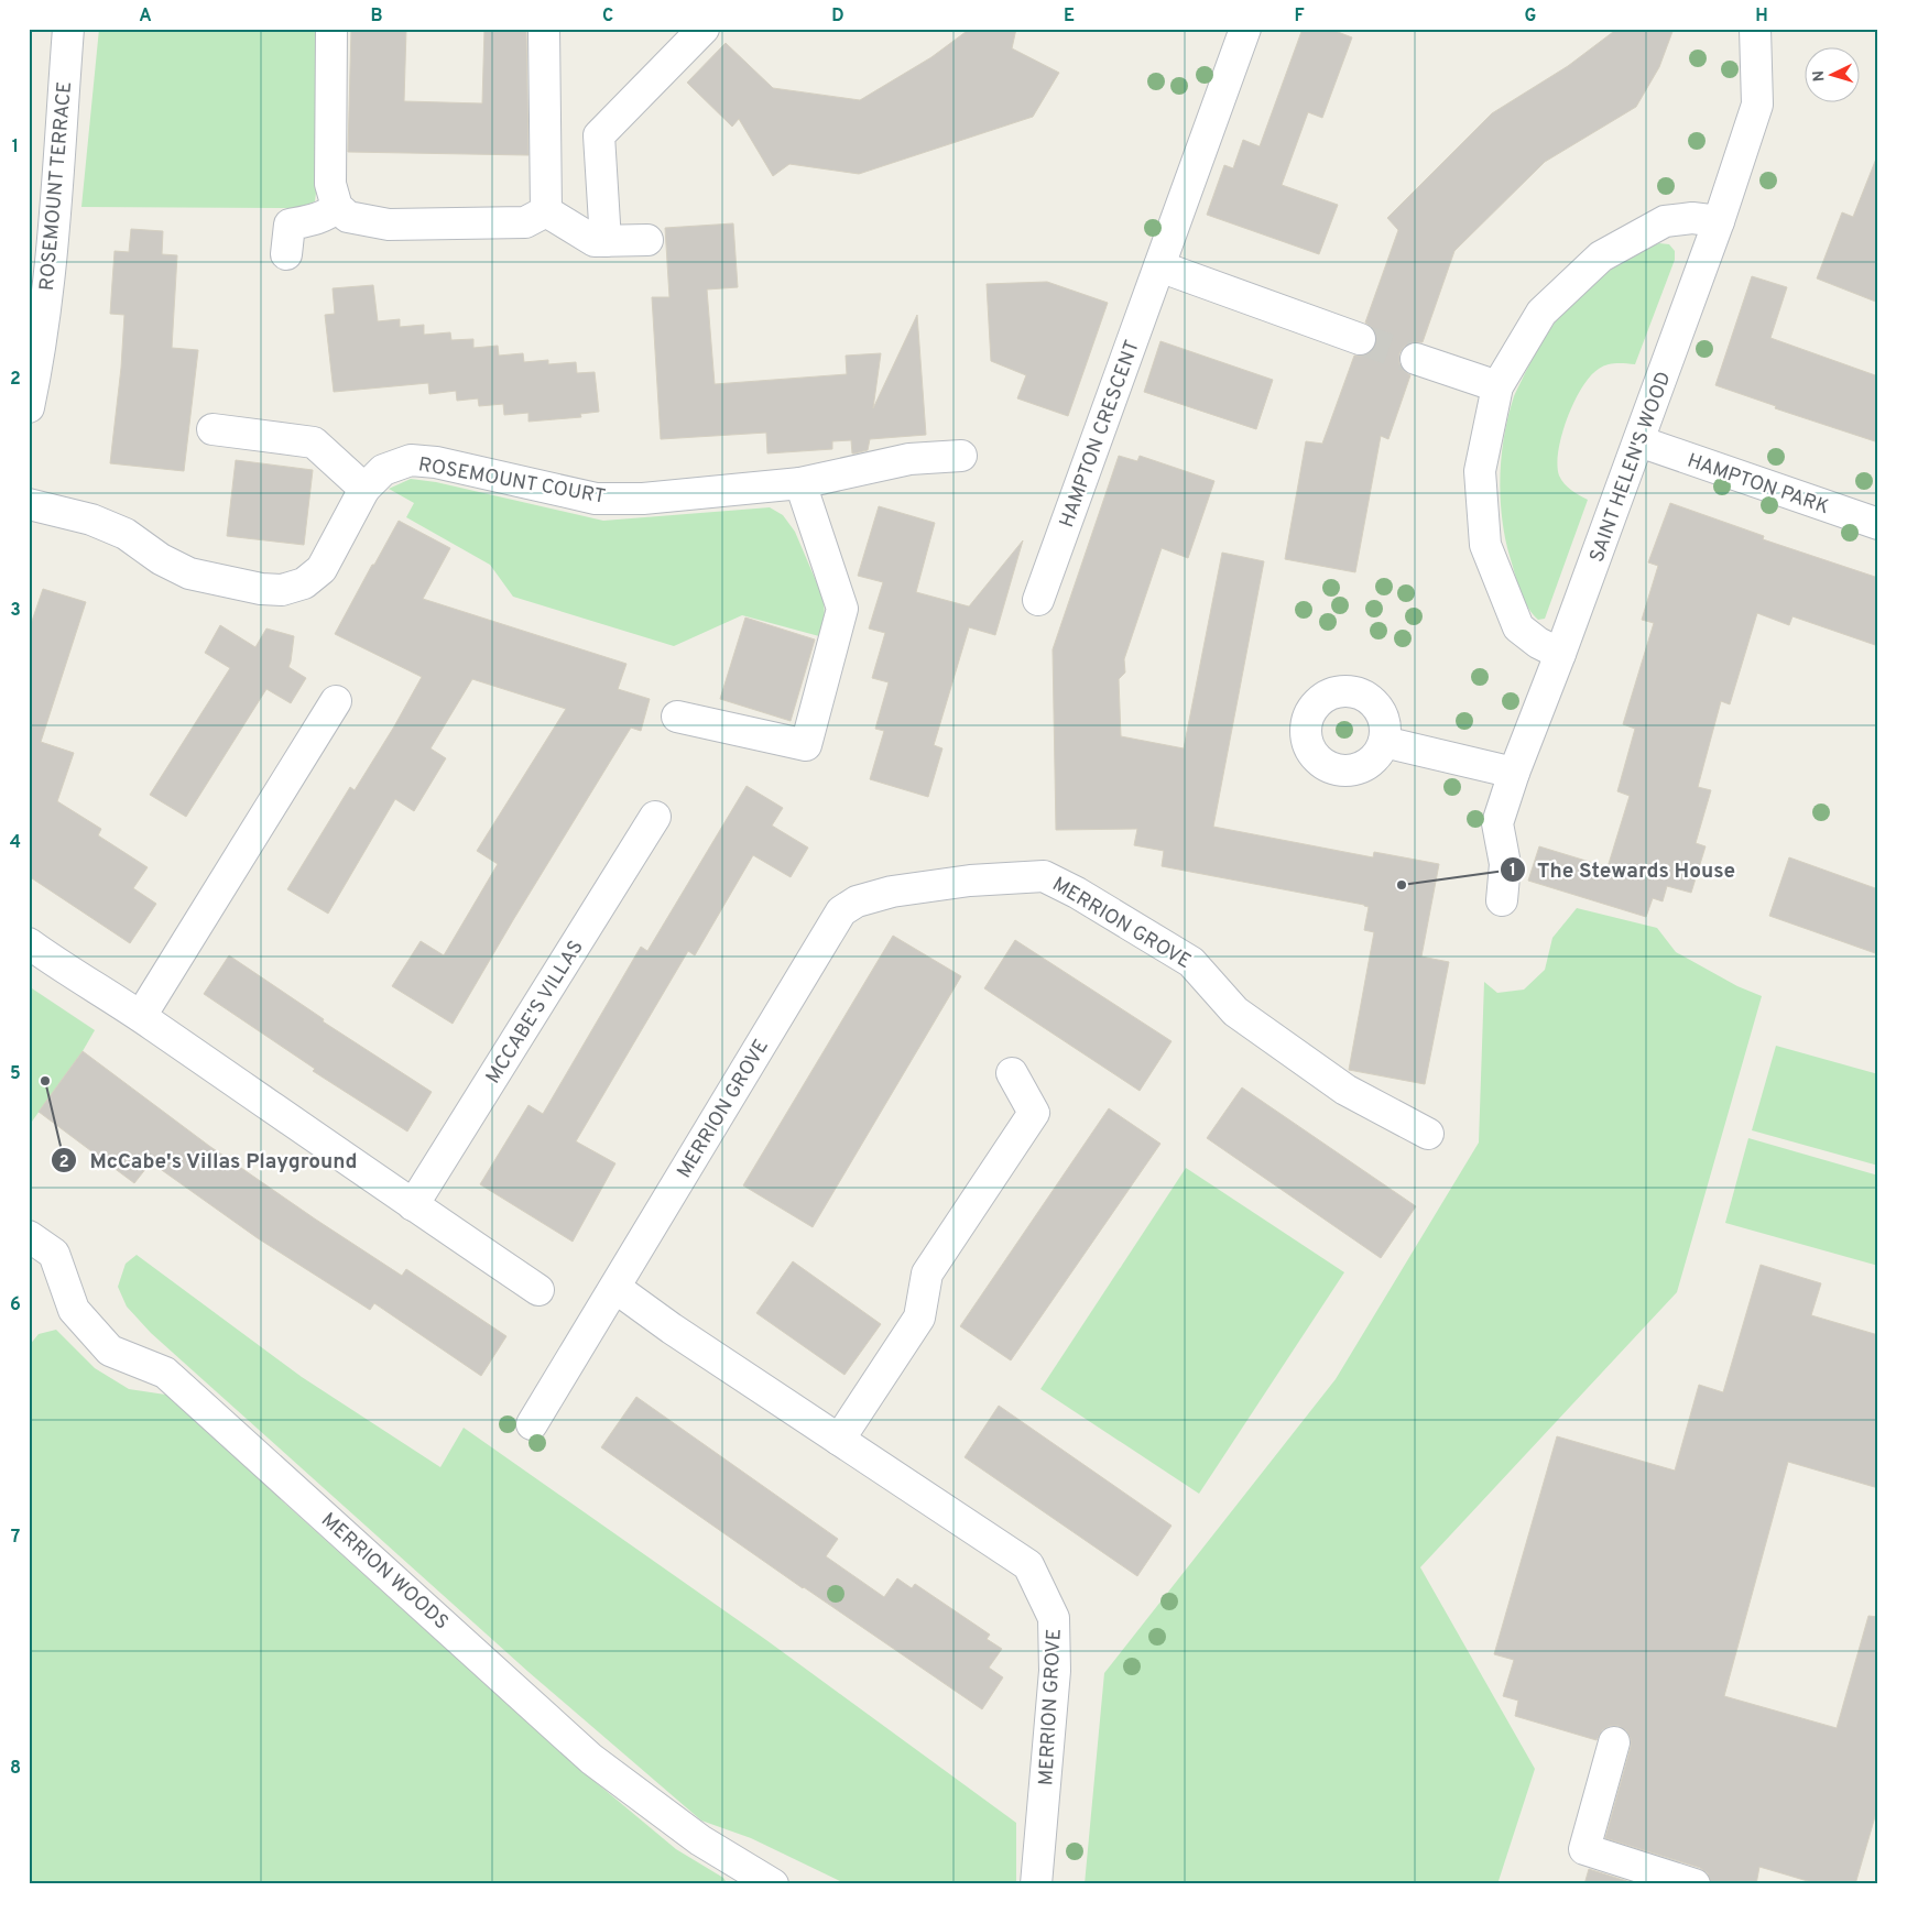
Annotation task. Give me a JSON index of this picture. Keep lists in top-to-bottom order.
{
  "streets": {
    "street": [
      "ROSEMOUNT TERRACE",
      "HAMPTON CRESCENT",
      "SAINT HELEN'S WOOD",
      "ROSEMOUNT COURT",
      "HAMPTON PARK",
      "MERRION GROVE",
      "MCCABE'S VILLAS",
      "MERRION WOODS"
    ]
  },
  "crossings": [
    ["SAINT HELEN'S WOOD", "HAMPTON PARK"]
  ],
  "places": ["The Stewards House", "McCabe's Villas Playground"],
  "north": "left",
  "grid": {
    "columns": [
      "A",
      "B",
      "C",
      "D",
      "E",
      "F",
      "G",
      "H"
    ],
    "rows": [
      "1",
      "2",
      "3",
      "4",
      "5",
      "6",
      "7",
      "8"
    ]
  }
}
